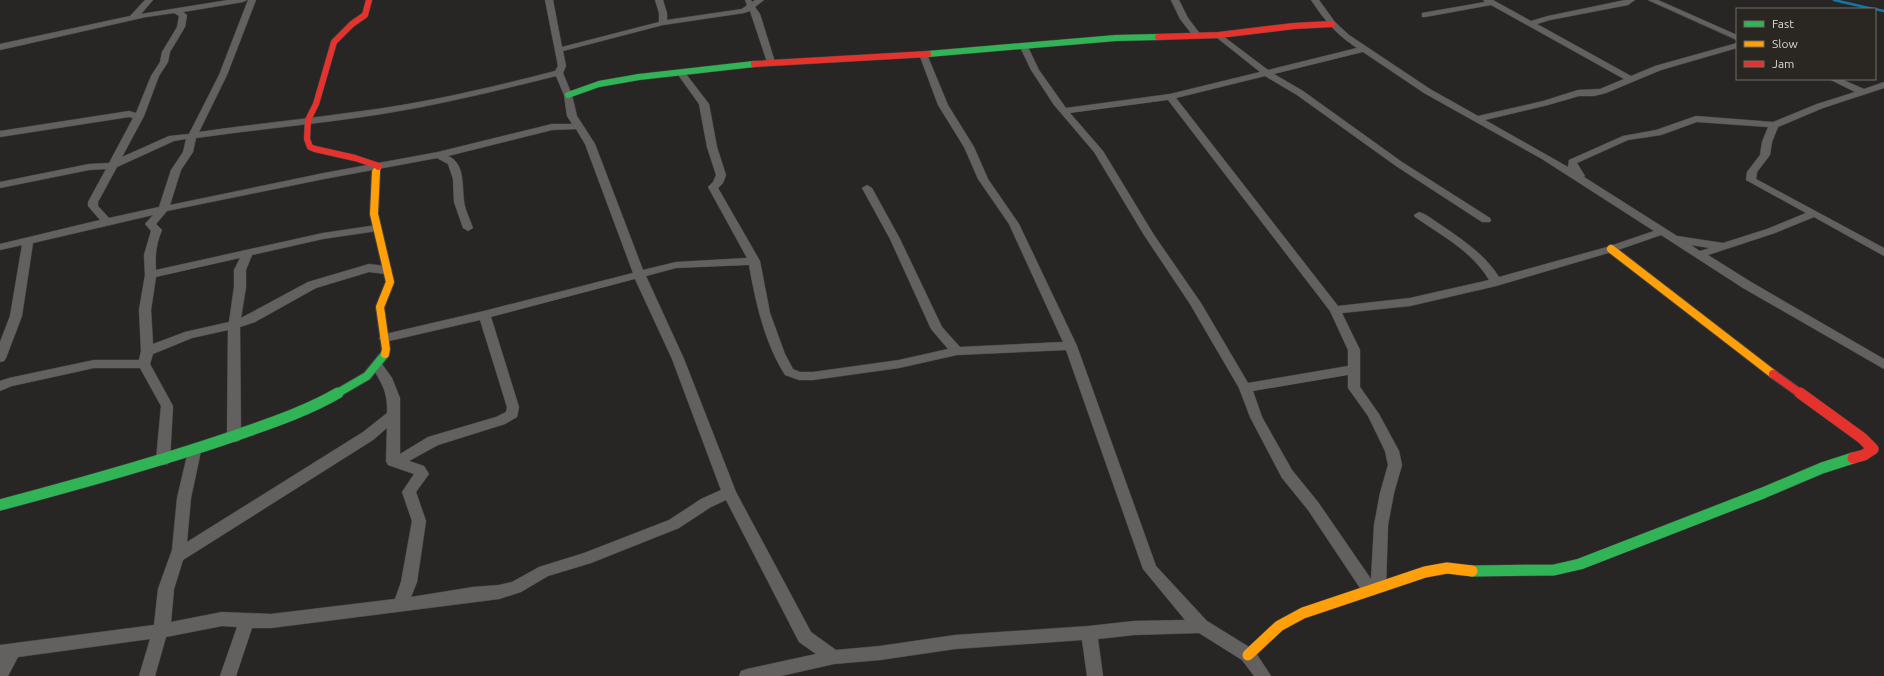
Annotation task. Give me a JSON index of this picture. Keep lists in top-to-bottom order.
{
  "legend": ["Fast", "Slow", "Jam"]
}
